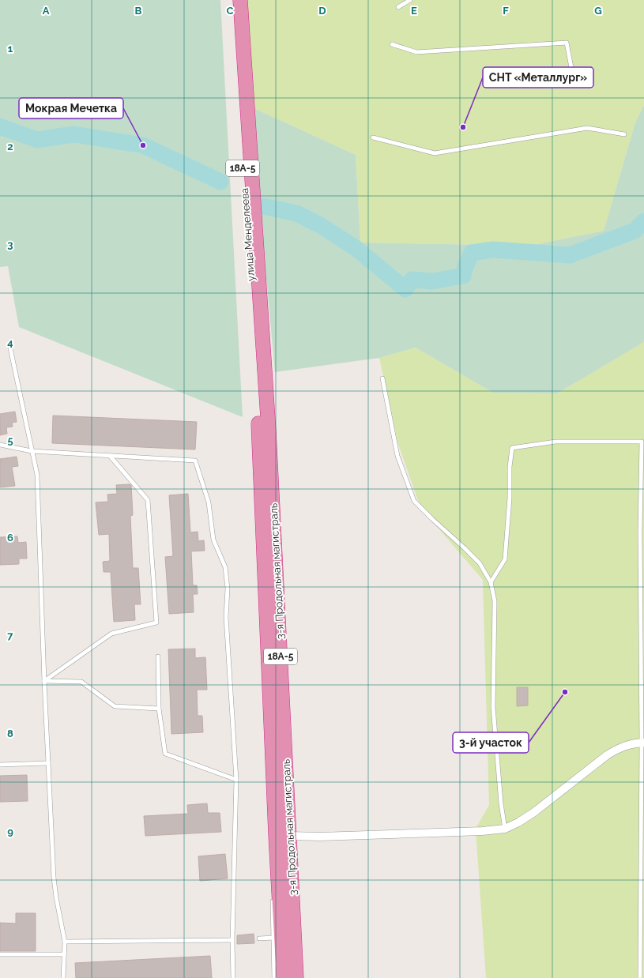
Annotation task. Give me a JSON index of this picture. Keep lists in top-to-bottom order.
{
  "streets": {
    "highway": ["18А-5", "улица Менделеева", "3-я Продольная магистраль"]
  },
  "crossings": [
    ["улица Менделеева", "3-я Продольная магистраль"]
  ],
  "places": ["СНТ «Металлург»", "Мокрая Мечетка", "3-й участок"],
  "grid": {
    "columns": [
      "A",
      "B",
      "C",
      "D",
      "E",
      "F",
      "G"
    ],
    "rows": [
      "1",
      "2",
      "3",
      "4",
      "5",
      "6",
      "7",
      "8",
      "9"
    ]
  }
}
